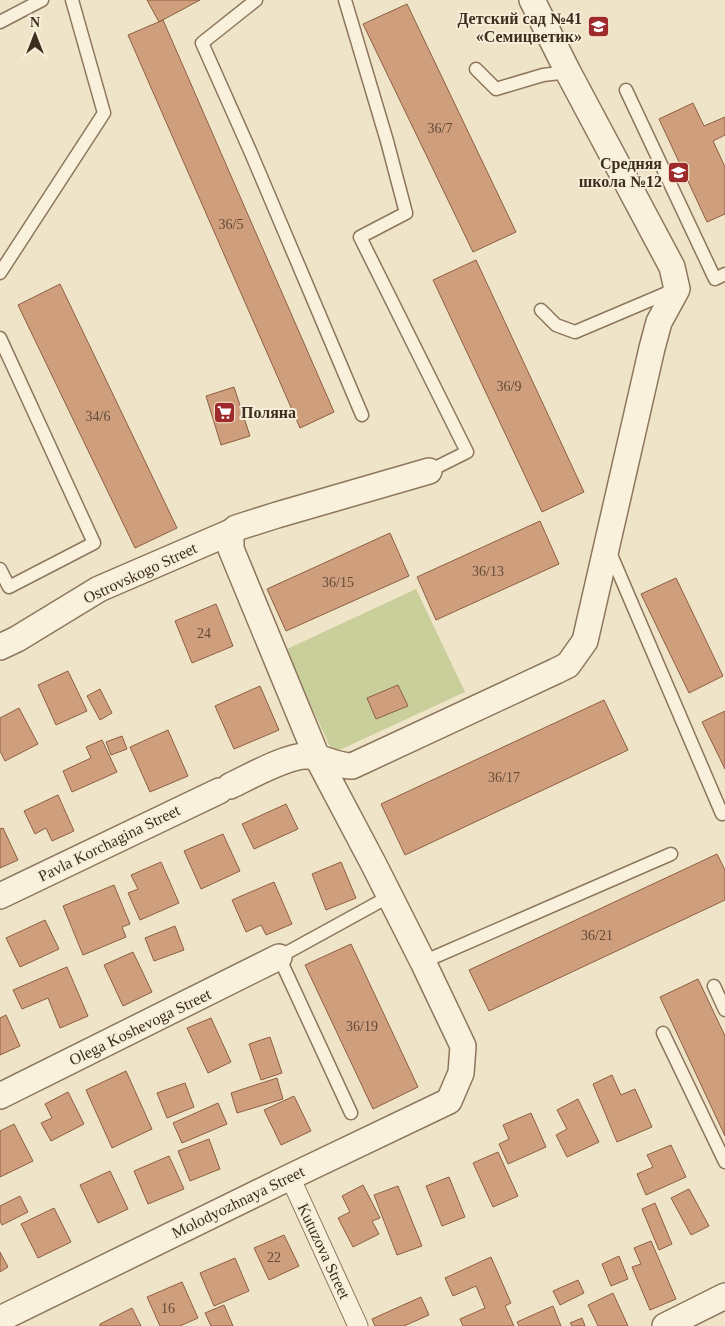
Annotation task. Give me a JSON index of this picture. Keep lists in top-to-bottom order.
{
  "streets": {
    "street": [
      "Ostrovskogo Street",
      "Pavla Korchagina Street",
      "Olega Koshevoga Street",
      "Molodyozhnaya Street",
      "Kutuzova Street"
    ]
  },
  "crossings": [
    ["Ostrovskogo Street", "Molodyozhnaya Street"],
    ["Pavla Korchagina Street", "Molodyozhnaya Street"],
    ["Molodyozhnaya Street", "Kutuzova Street"]
  ],
  "places": {
    "school or university": ["Детский сад №41 «Семицветик»", "Средняя школа №12"],
    "supermarket": ["Поляна"]
  },
  "house_numbers": [
    "36/7",
    "36/5",
    "36/9",
    "34/6",
    "36/13",
    "36/15",
    "24",
    "36/17",
    "36/21",
    "36/19",
    "22",
    "16"
  ],
  "north": "top"
}
